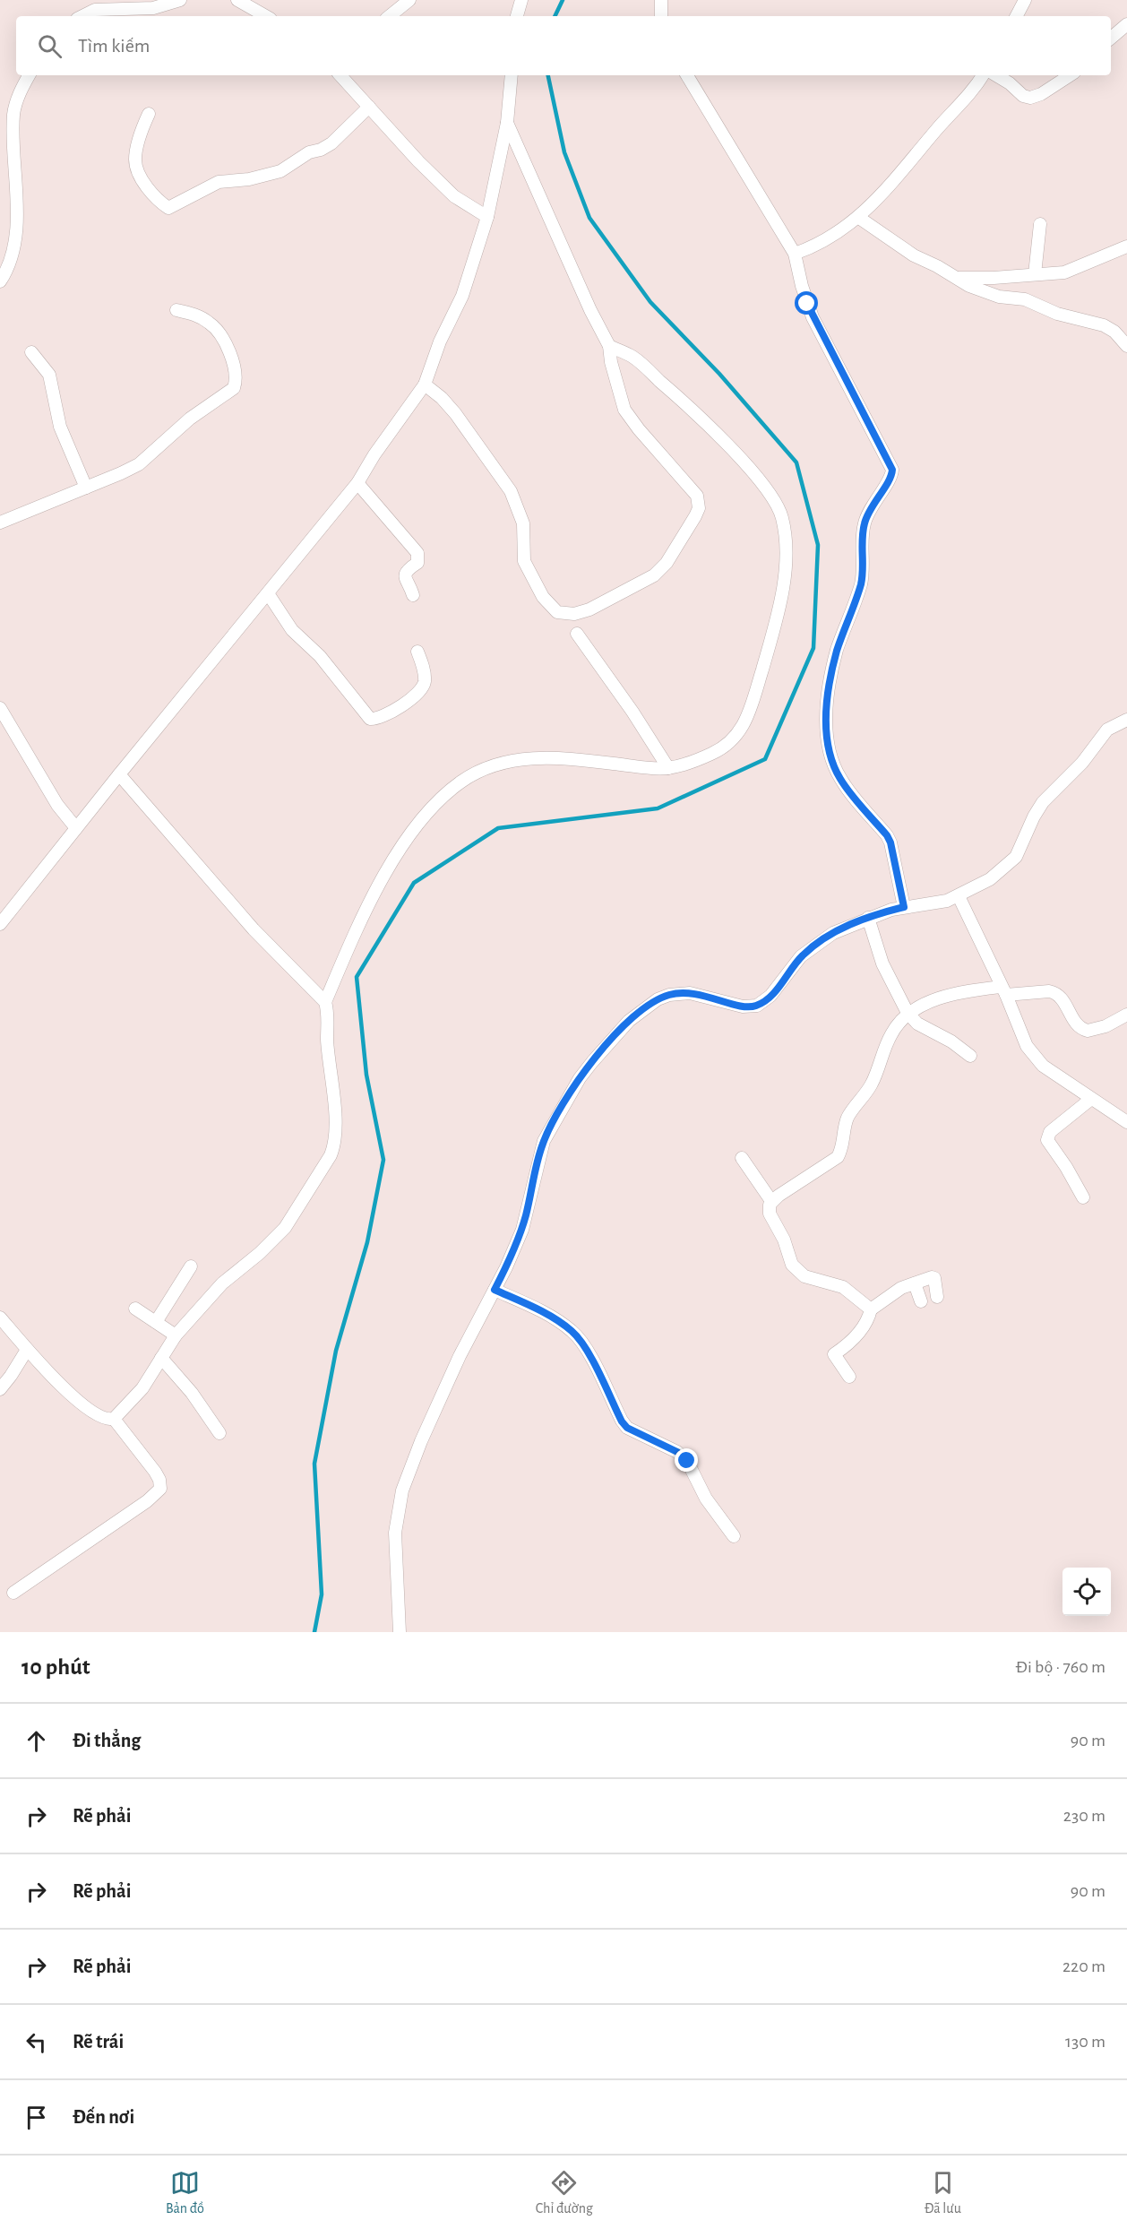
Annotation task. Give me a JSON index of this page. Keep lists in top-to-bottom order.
{
  "page": {
    "search": "Tìm kiếm",
    "heading": ["10 phút", "Đi bộ · 760 m"],
    "list": [
      ["Đi thẳng", "90 m"],
      ["Rẽ phải", "230 m"],
      ["Rẽ phải", "90 m"],
      ["Rẽ phải", "220 m"],
      ["Rẽ trái", "130 m"],
      "Đến nơi"
    ],
    "nav": ["Bản đồ", "Chỉ đường", "Đã lưu"]
  }
}
